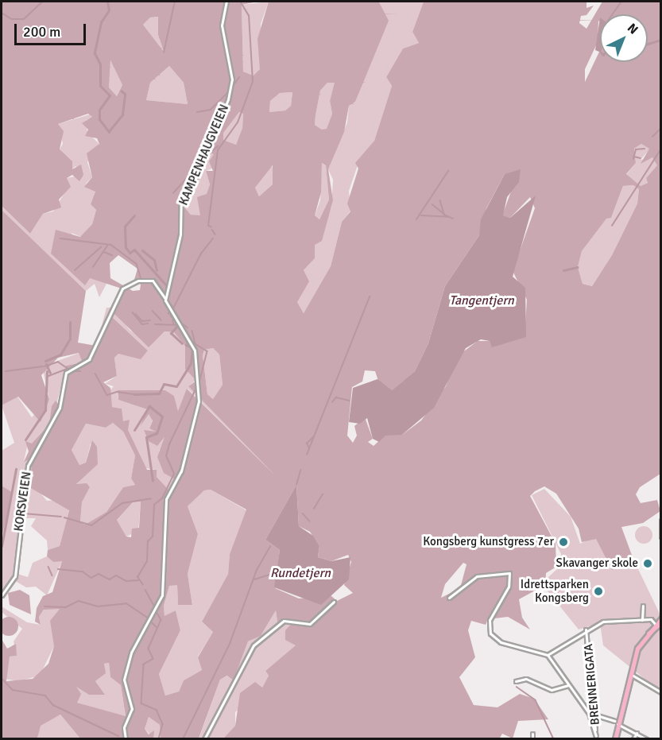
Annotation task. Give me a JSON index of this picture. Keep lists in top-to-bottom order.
{
  "streets": {
    "street": ["KAMPENHAUGVEIEN", "KORSVEIEN", "BRENNERIGATA"]
  },
  "crossings": [
    ["KAMPENHAUGVEIEN", "KORSVEIEN"]
  ],
  "water": ["Tangentjern", "Rundetjern"],
  "places": ["Kongsberg kunstgress 7er", "Skavanger skole", "Idrettsparken Kongsberg"],
  "scale_bar": "200 m",
  "north": "top right"
}
